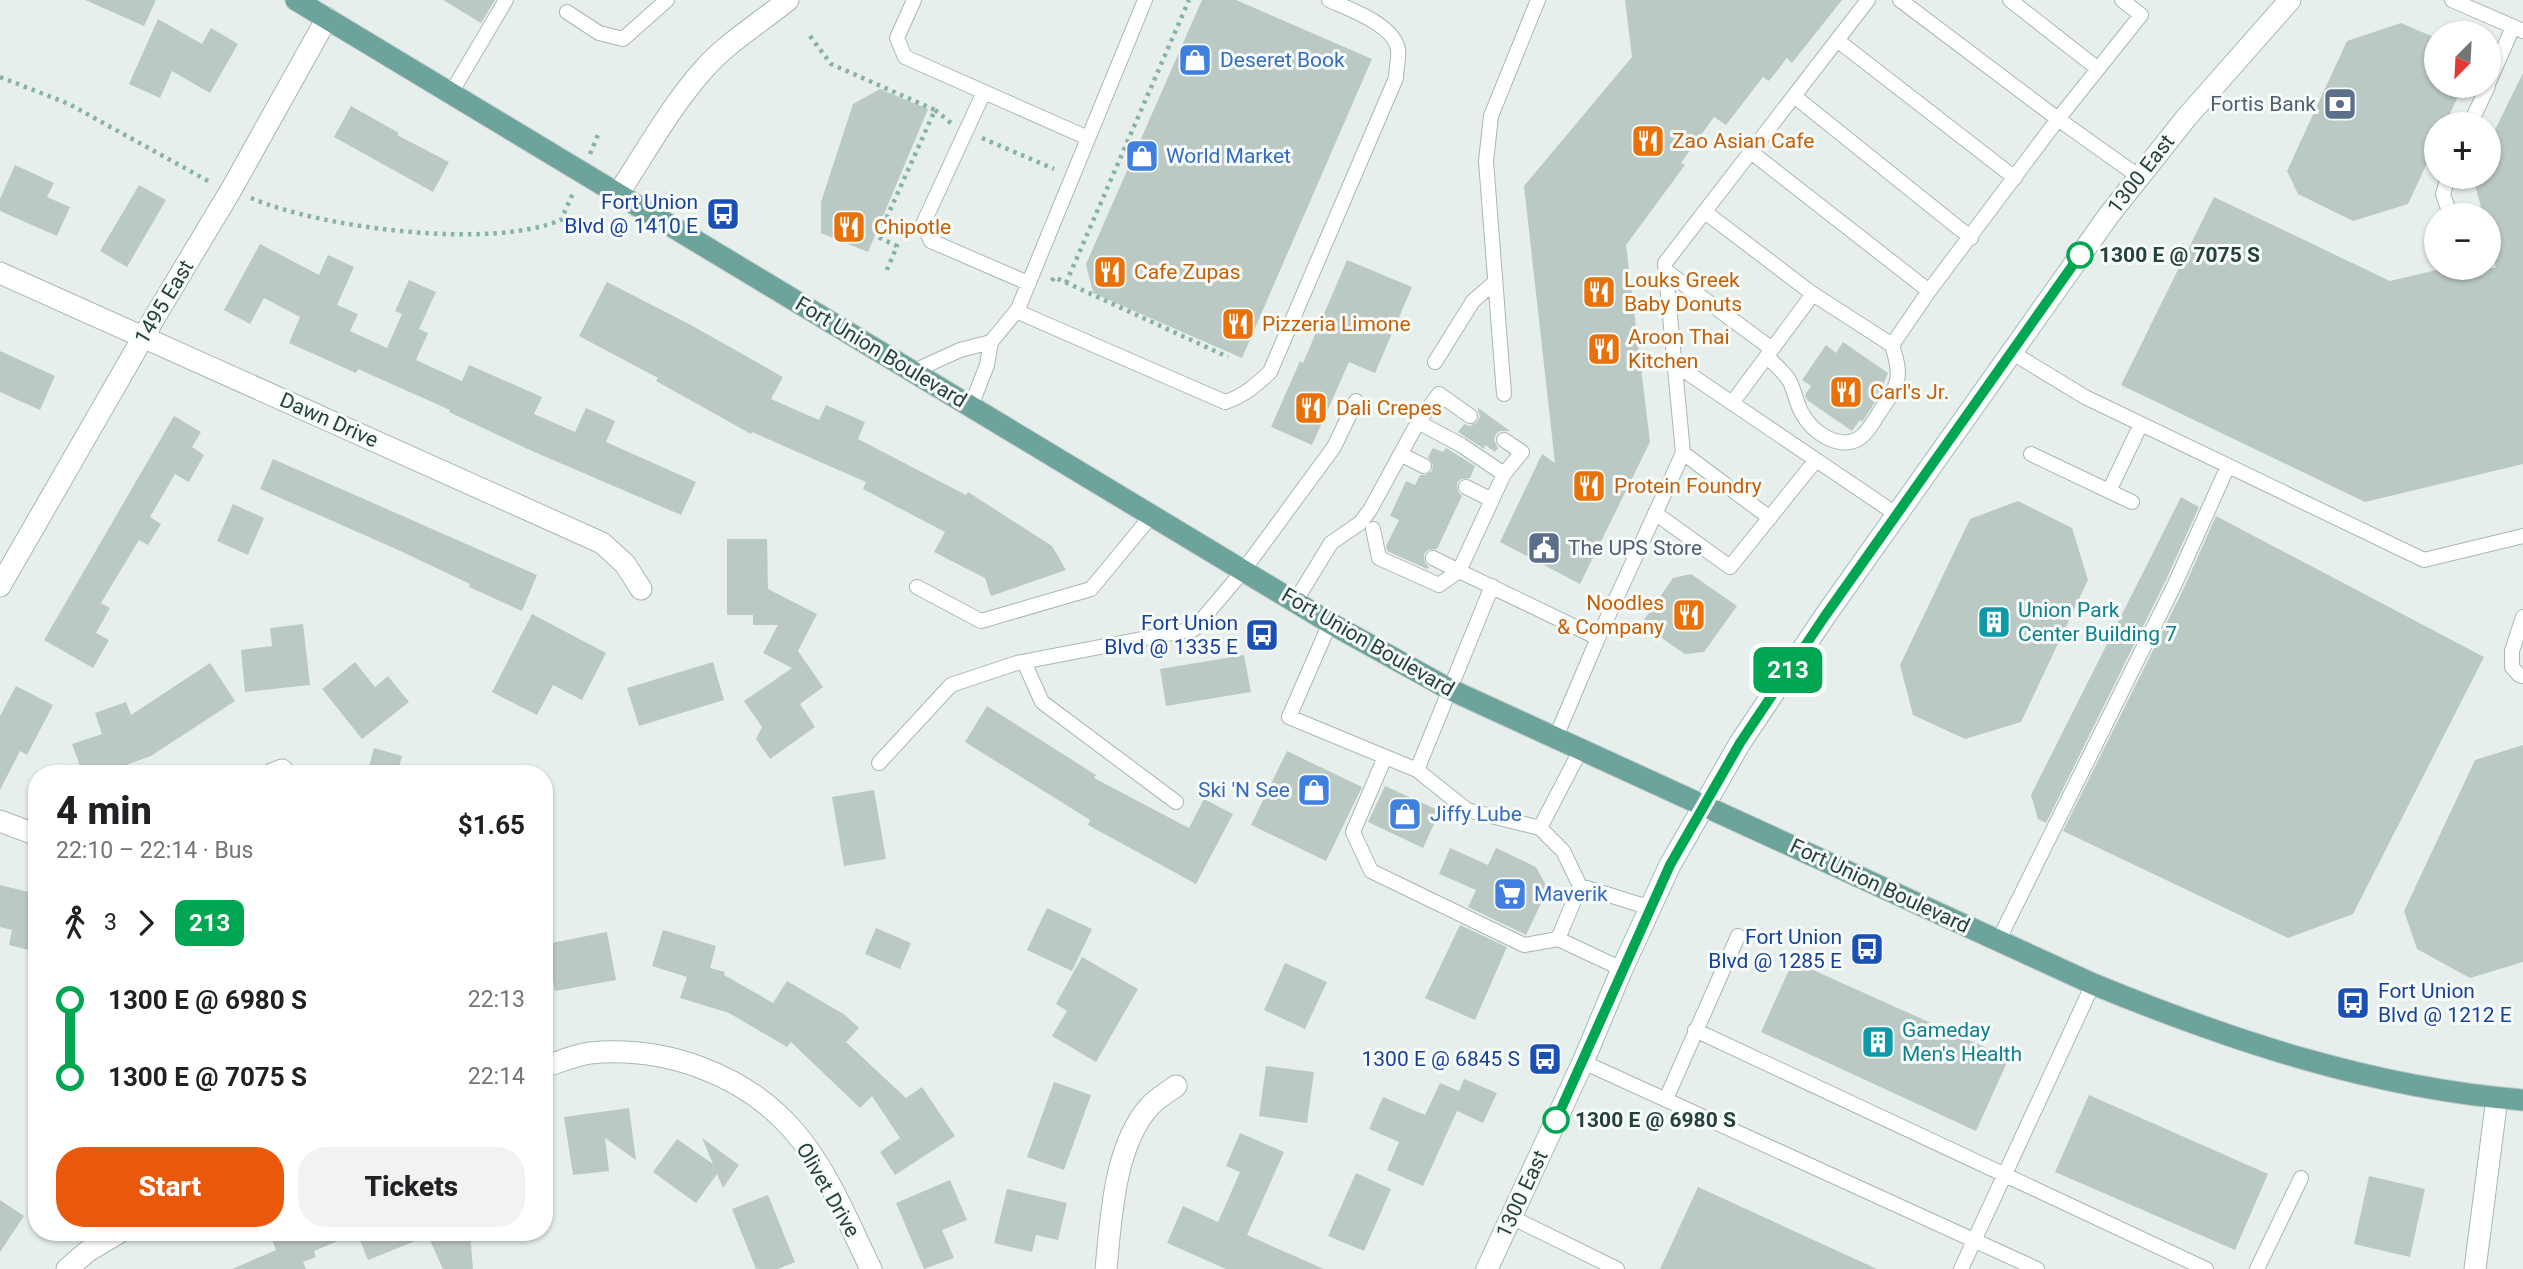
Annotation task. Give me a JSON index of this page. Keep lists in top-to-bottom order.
{
  "streets": {
    "main road": ["Fort Union Boulevard"],
    "street": [
      "1300 East",
      "1495 East",
      "Dawn Drive",
      "Olivet Drive"
    ]
  },
  "crossings": [
    ["1300 East", "Fort Union Boulevard"],
    ["1495 East", "Fort Union Boulevard"],
    ["1495 East", "Dawn Drive"]
  ],
  "places": {
    "shop": [
      "Deseret Book",
      "World Market",
      "Ski 'N See",
      "Jiffy Lube"
    ],
    "bank": ["Fortis Bank"],
    "restaurant": [
      "Zao Asian Cafe",
      "Chipotle",
      "Cafe Zupas",
      "Louks Greek Baby Donuts",
      "Pizzeria Limone",
      "Aroon Thai Kitchen",
      "Carl's Jr.",
      "Dali Crepes",
      "Protein Foundry",
      "Noodles & Company"
    ],
    "bus stop": [
      "Fort Union Blvd @ 1410 E",
      "Fort Union Blvd @ 1335 E",
      "Fort Union Blvd @ 1285 E",
      "Fort Union Blvd @ 1212 E",
      "1300 E @ 6845 S"
    ],
    "other": ["1300 E @ 7075 S", "1300 E @ 6980 S"],
    "public building": ["The UPS Store"],
    "building": ["Union Park Center Building 7", "Gameday Men's Health"],
    "supermarket": ["Maverik"]
  },
  "lines": ["bus line 213"],
  "north": "bottom left",
  "page": {
    "on_map": "213",
    "map_buttons": ["+", "−"],
    "heading": ["4 min", "22:10 – 22:14 · Bus", "$1.65"],
    "legs": ["3", "213"],
    "list": [
      {
        "name": "1300 E @ 6980 S",
        "value": "22:13"
      },
      {
        "name": "1300 E @ 7075 S",
        "value": "22:14"
      }
    ],
    "buttons": ["Start", "Tickets"]
  }
}
